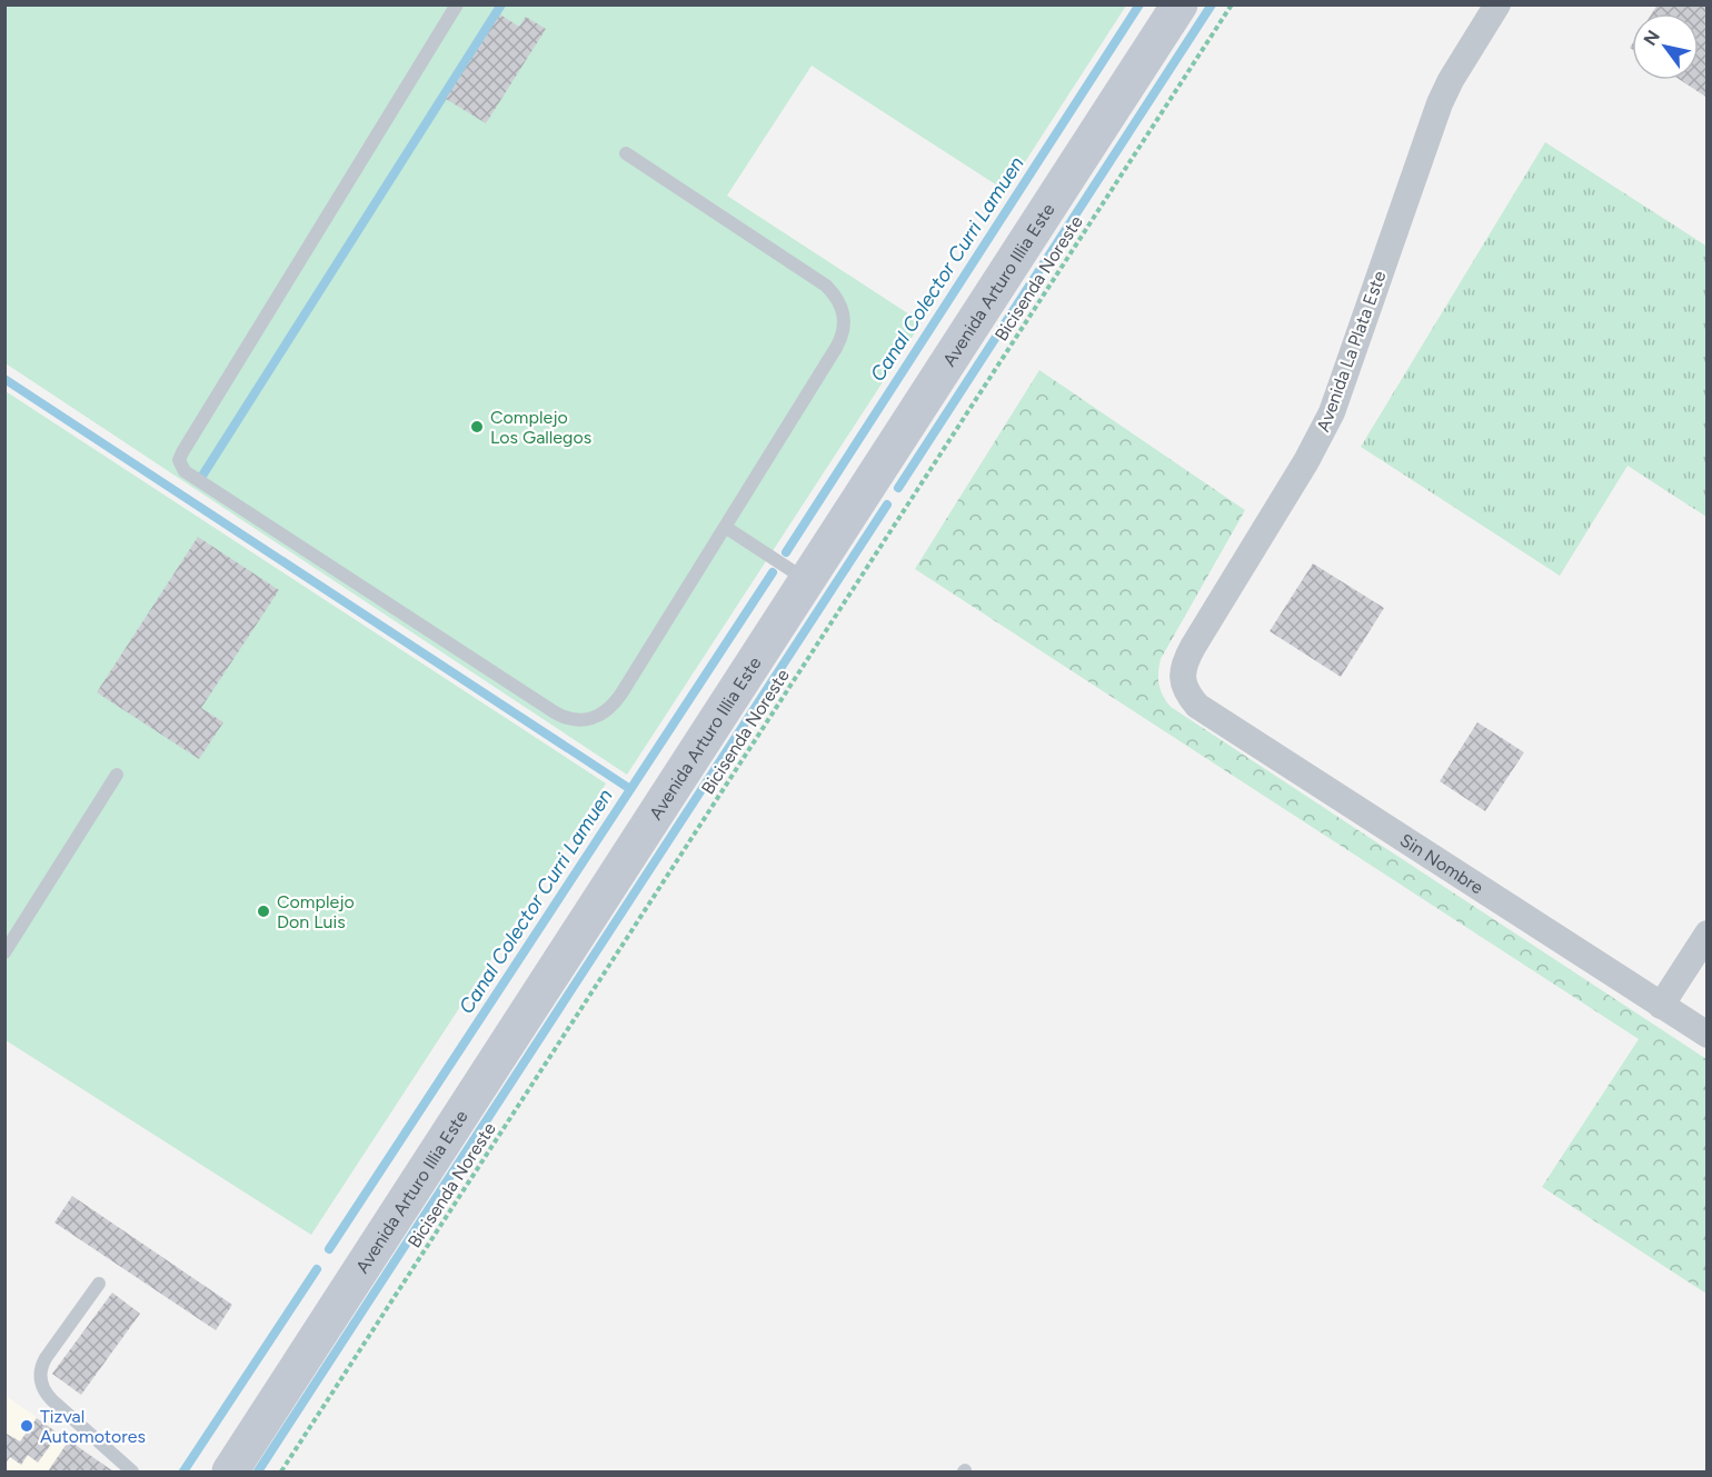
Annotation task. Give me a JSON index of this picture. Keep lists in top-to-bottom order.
{
  "streets": {
    "main road": ["Avenida Arturo Illia Este"],
    "street": ["Avenida La Plata Este", "Sin Nombre"],
    "path": ["Bicisenda Noreste"]
  },
  "crossings": [
    ["Avenida La Plata Este", "Sin Nombre"]
  ],
  "water": ["Canal Colector Curri Lamuen"],
  "places": ["Complejo Los Gallegos", "Complejo Don Luis", "Tizval Automotores"],
  "north": "top left"
}
